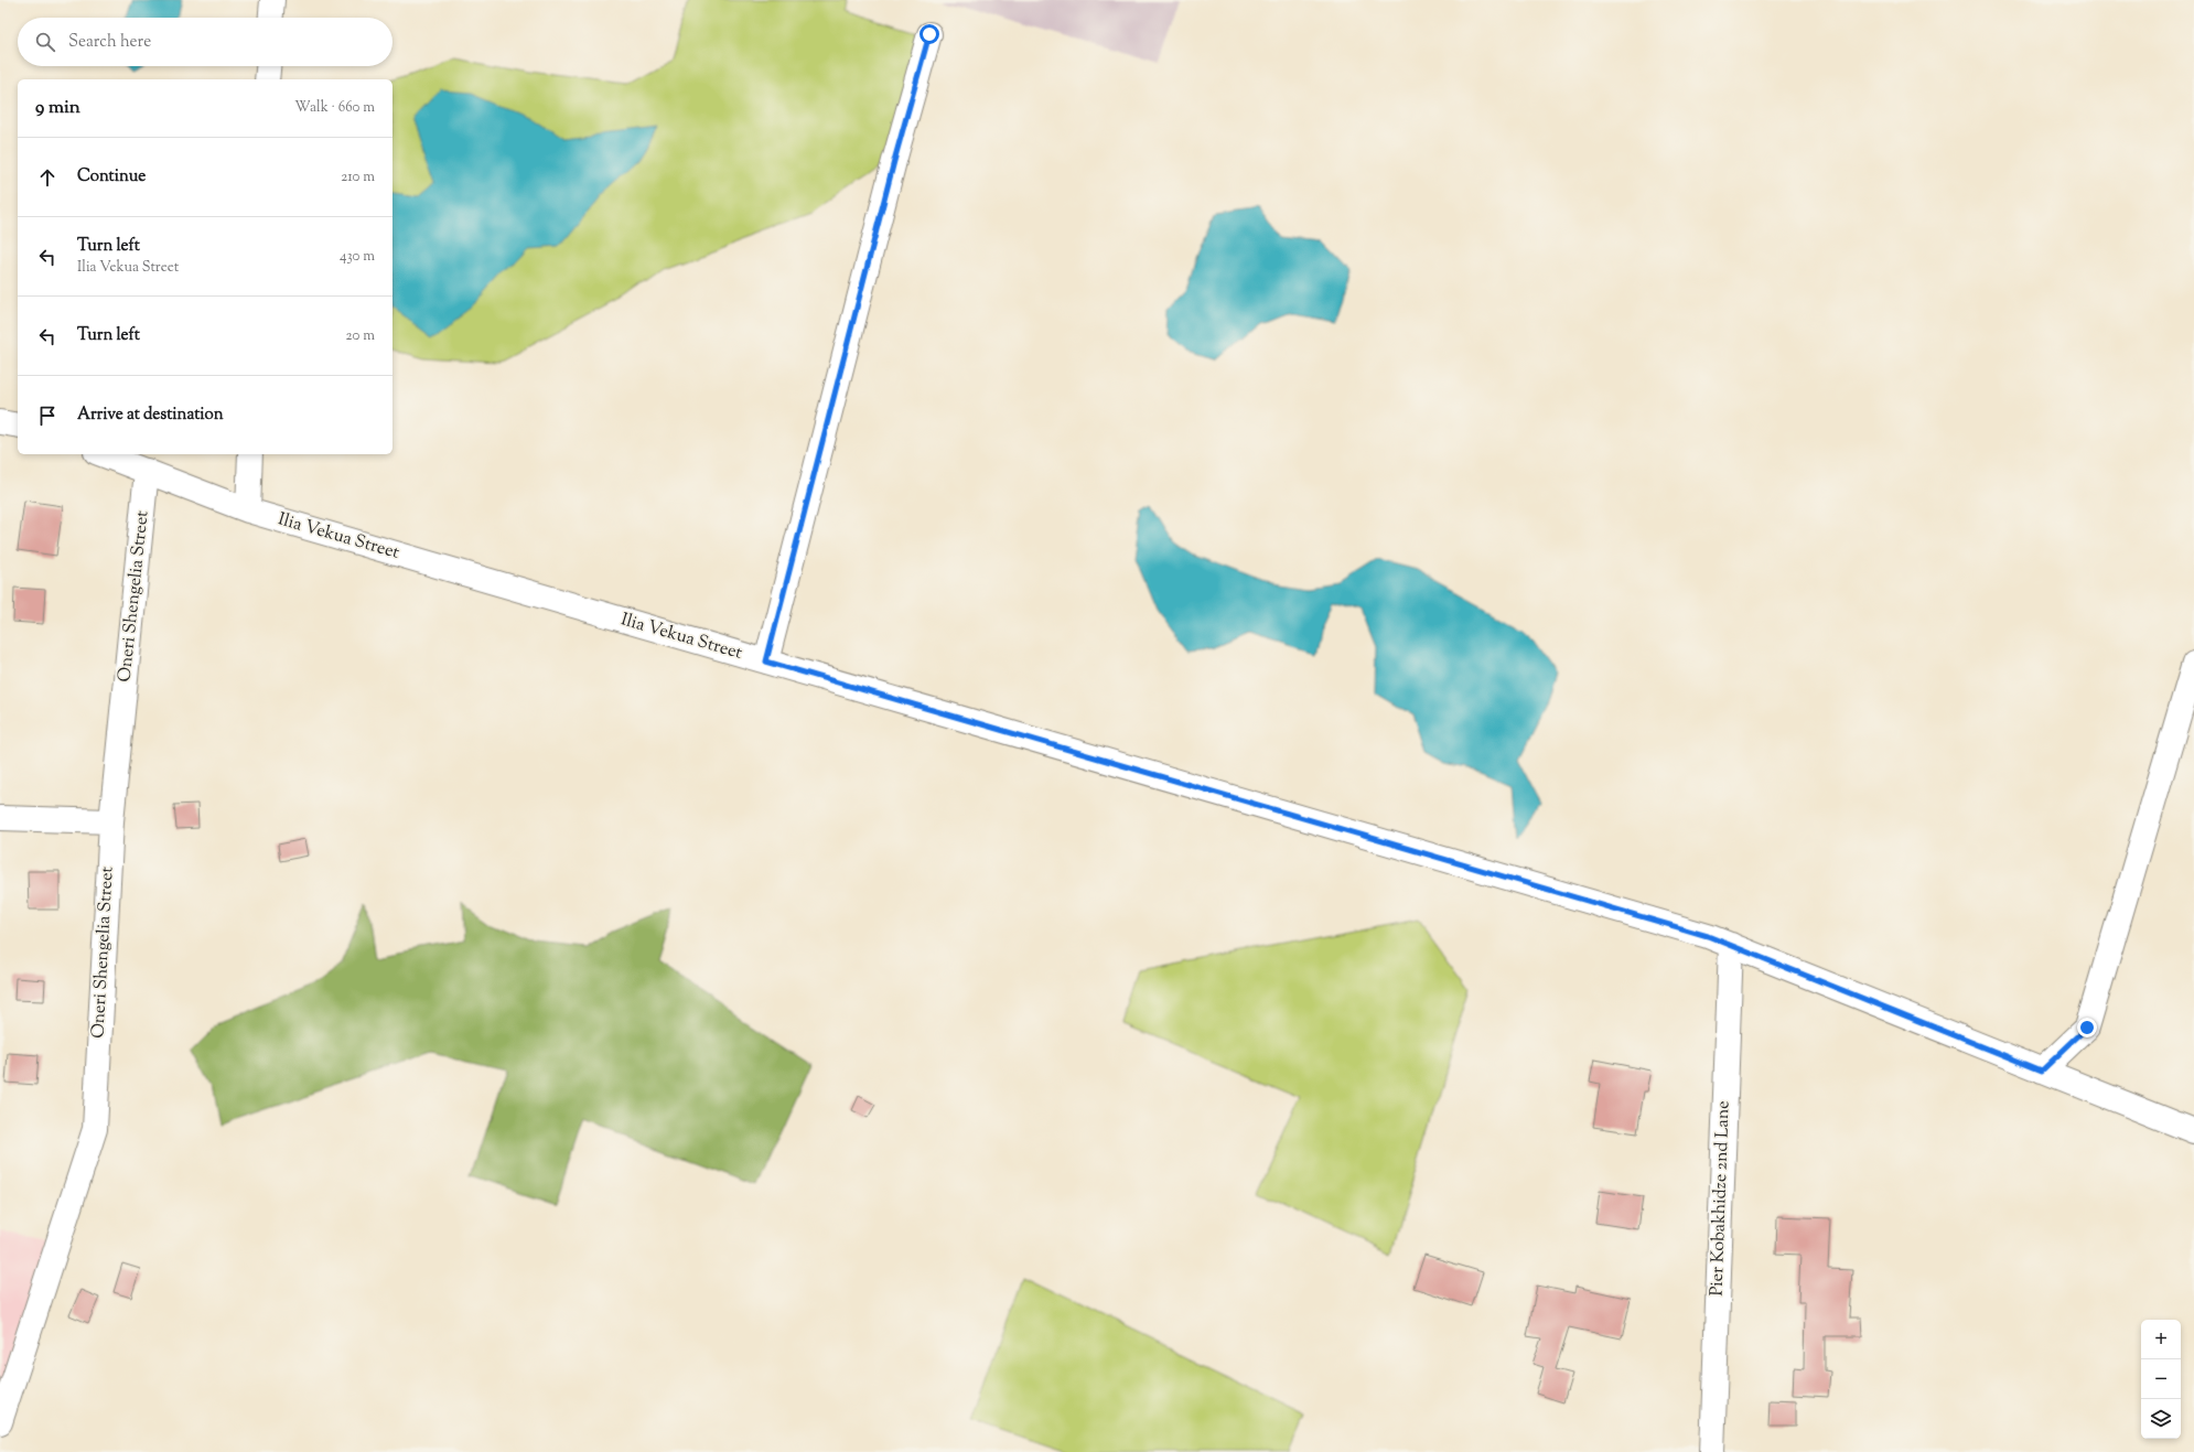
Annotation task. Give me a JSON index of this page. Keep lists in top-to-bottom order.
{
  "streets": {
    "street": ["Ilia Vekua Street", "Oneri Shengelia Street", "Pier Kobakhidze 2nd Lane"]
  },
  "crossings": [
    ["Ilia Vekua Street", "Oneri Shengelia Street"],
    ["Ilia Vekua Street", "Pier Kobakhidze 2nd Lane"]
  ],
  "page": {
    "search": "Search here",
    "heading": ["9 min", "Walk · 660 m"],
    "list": [
      ["Continue", "210 m"],
      ["Turn left", "Ilia Vekua Street", "430 m"],
      ["Turn left", "20 m"],
      "Arrive at destination"
    ],
    "map_buttons": ["+", "−"]
  }
}
